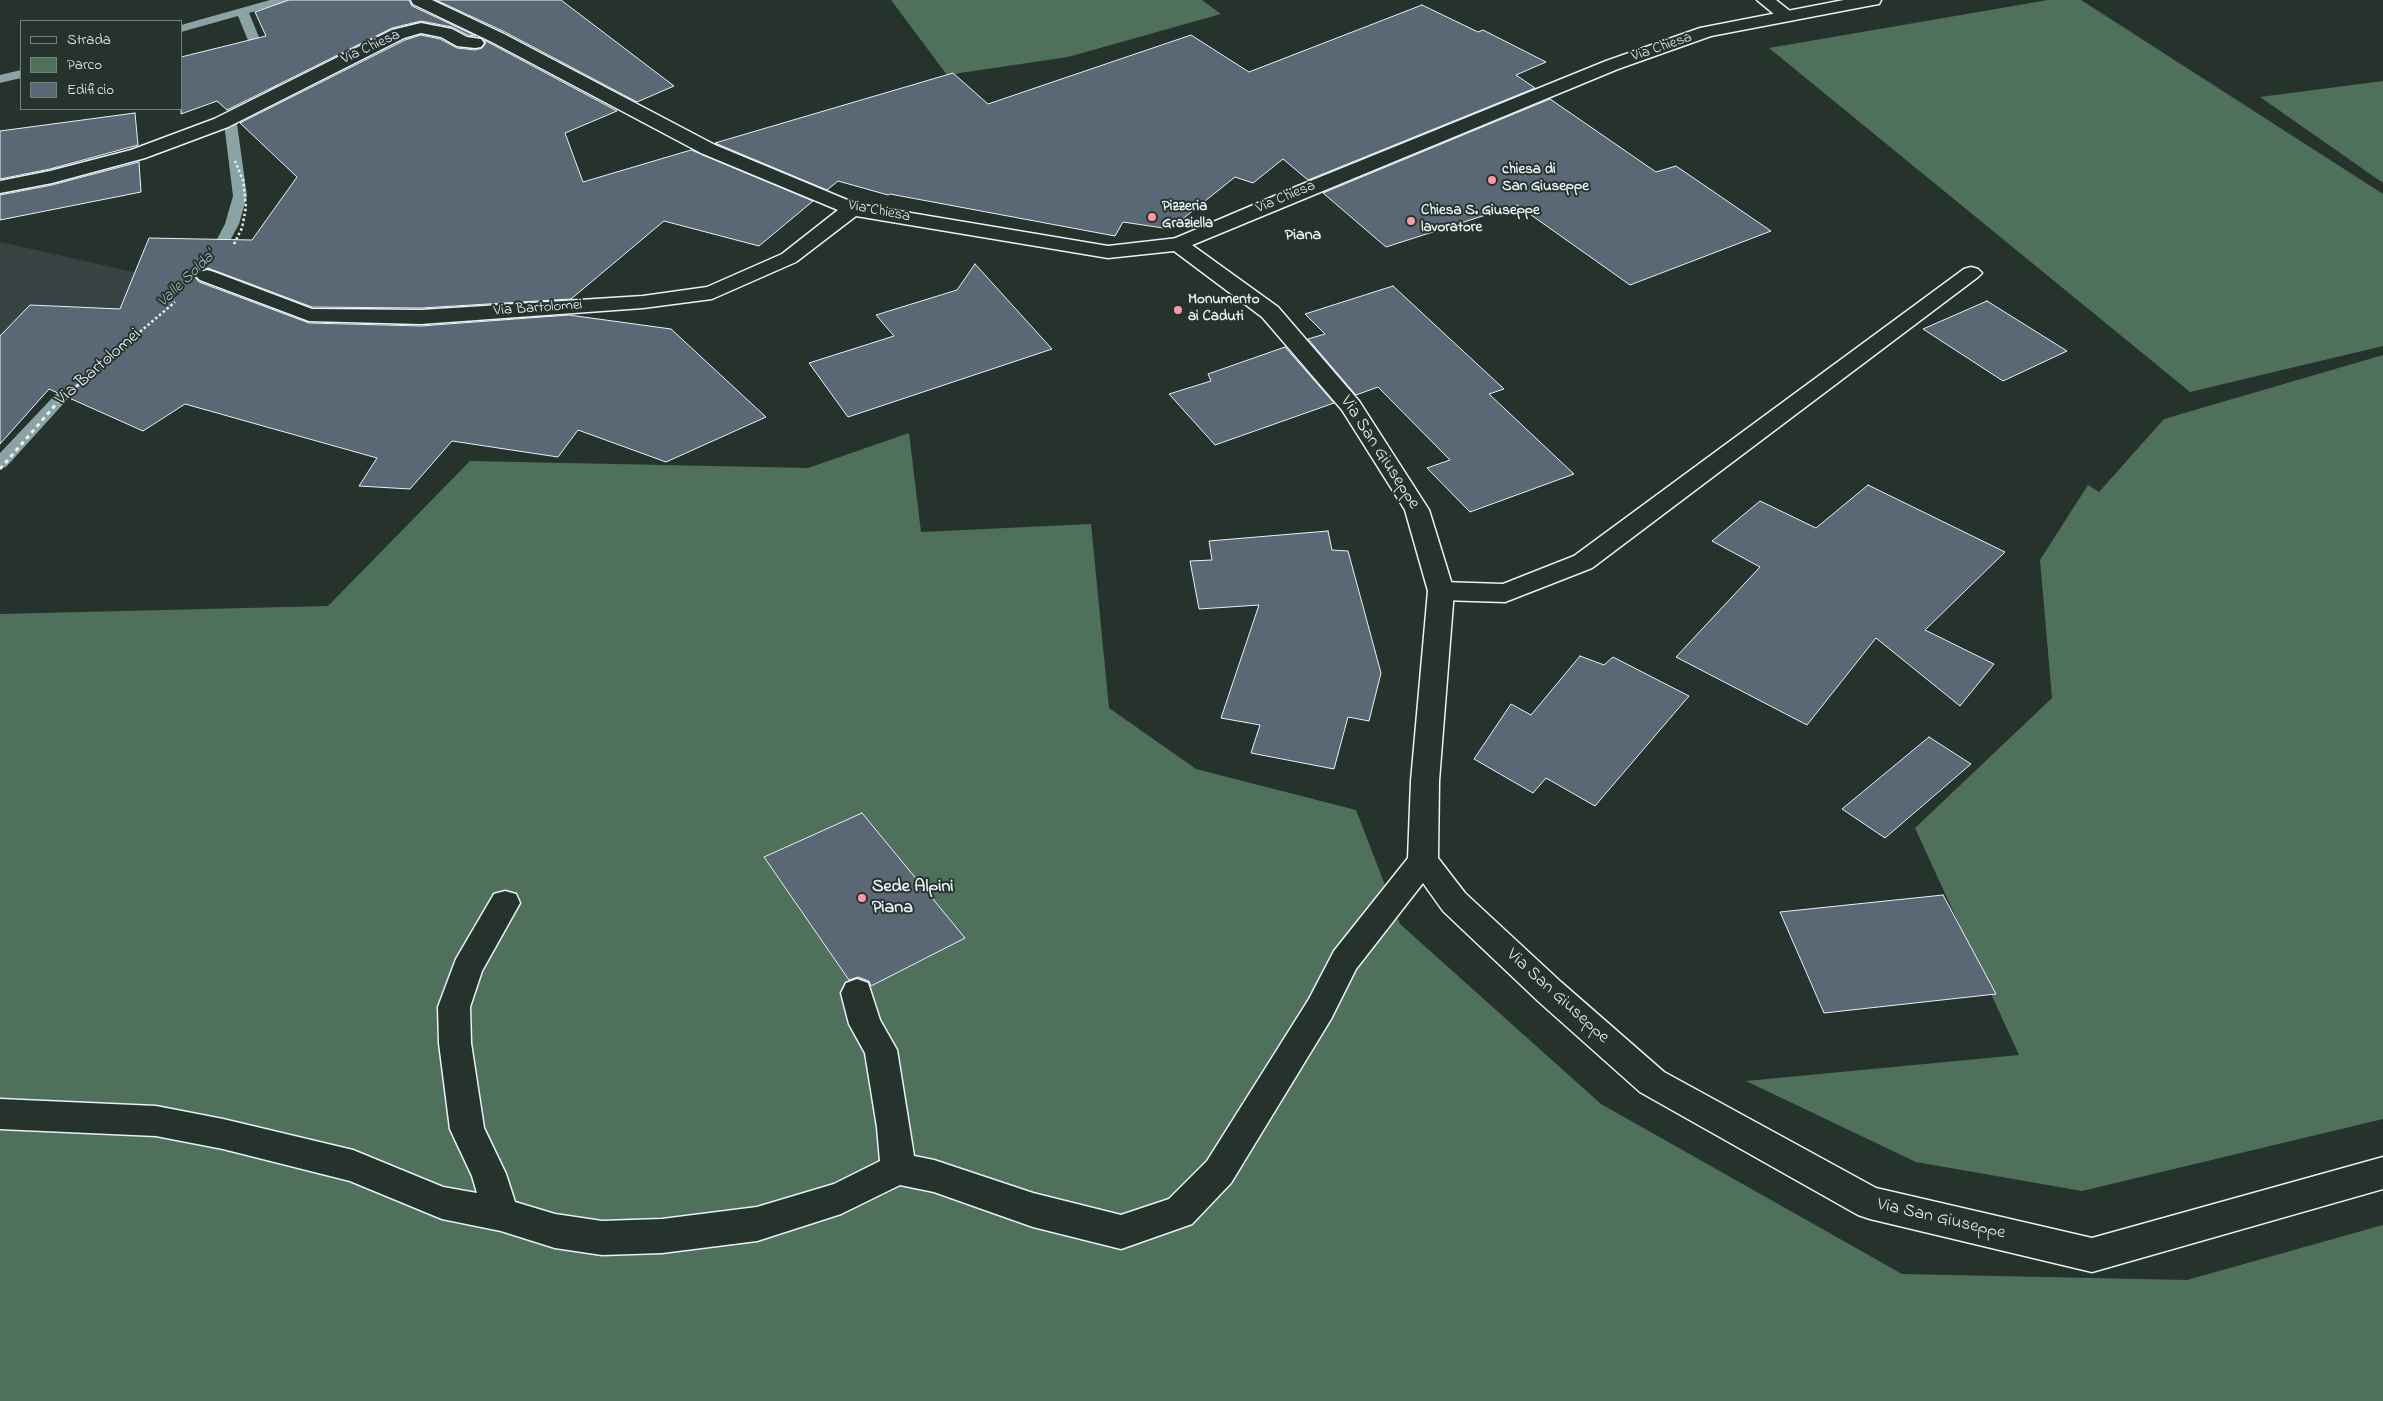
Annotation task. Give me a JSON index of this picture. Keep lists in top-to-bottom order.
{
  "streets": {
    "street": ["Via Chiesa", "Via Bartolomei", "Via San Giuseppe"]
  },
  "crossings": [
    ["Via Chiesa", "Via Bartolomei"],
    ["Via Chiesa", "Via San Giuseppe"]
  ],
  "districts": ["Piana"],
  "water": ["Valle Solda'"],
  "places": [
    "chiesa di San Giuseppe",
    "Pizzeria Graziella",
    "Chiesa S. Giuseppe lavoratore",
    "Monumento ai Caduti",
    "Sede Alpini Piana"
  ],
  "legend": ["Strada", "Parco", "Edificio"]
}
